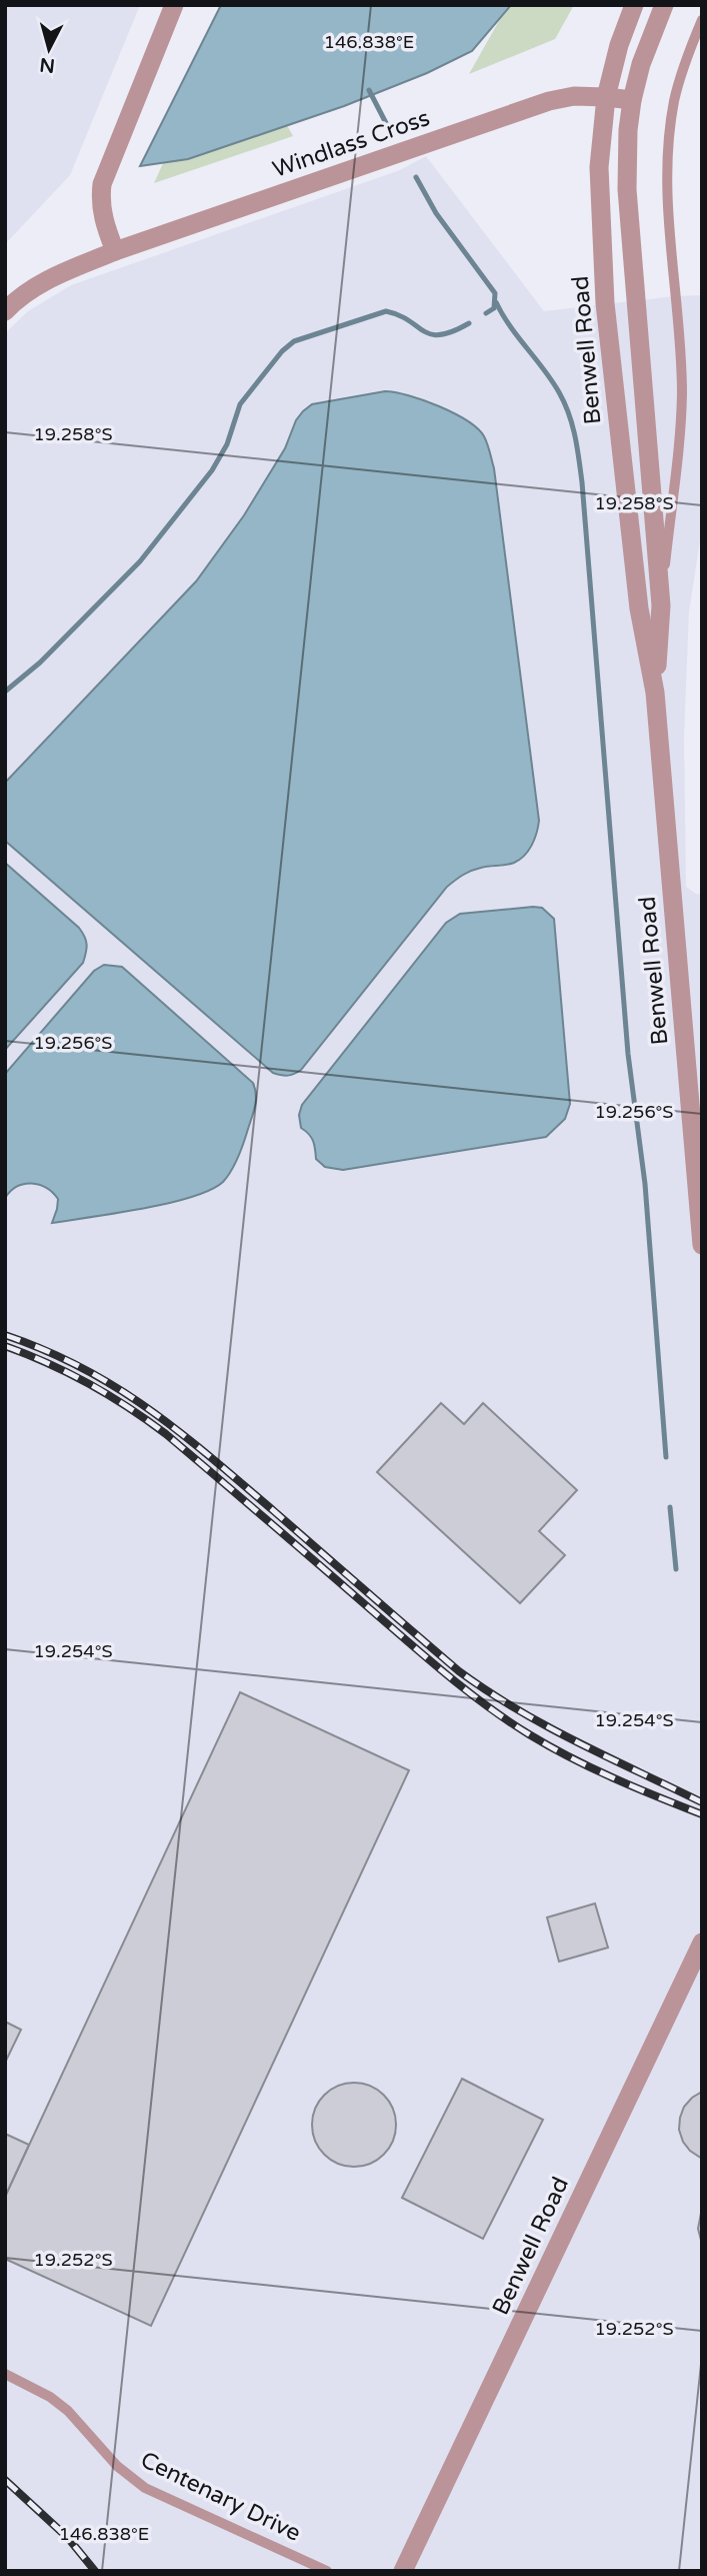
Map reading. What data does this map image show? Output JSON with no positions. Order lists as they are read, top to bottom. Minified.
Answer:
{"streets":{"street":["Windlass Cross","Benwell Road"],"lane":["Centenary Drive"]},"crossings":[["Windlass Cross","Benwell Road"]],"north":"bottom","coordinates":["146.838°E","19.258°S","19.256°S","19.254°S","19.252°S"]}
